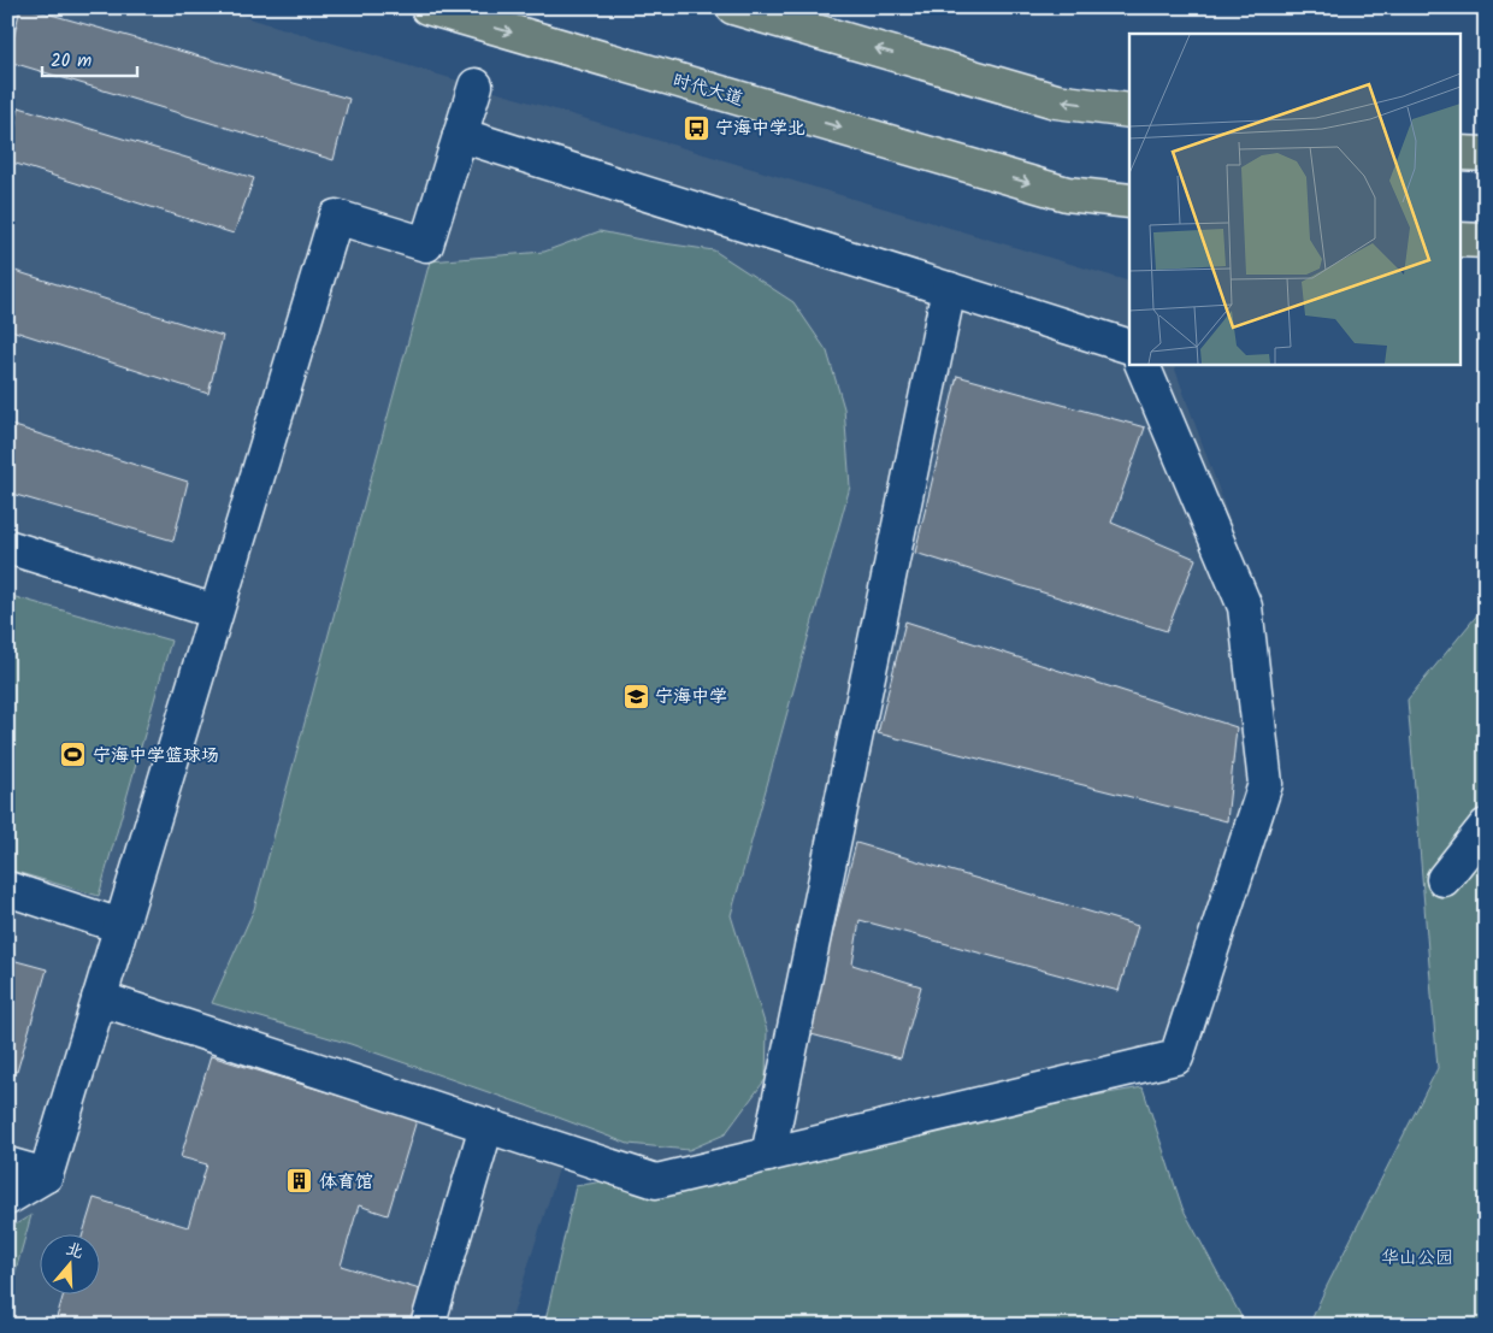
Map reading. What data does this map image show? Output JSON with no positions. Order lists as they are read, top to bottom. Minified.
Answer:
{"streets":{"main road":["时代大道"]},"parks":["华山公园"],"places":{"bus stop":["宁海中学北"],"school or university":["宁海中学"],"sports":["宁海中学篮球场"],"building":["体育馆"]},"scale_bar":"20 m","north":"top"}
